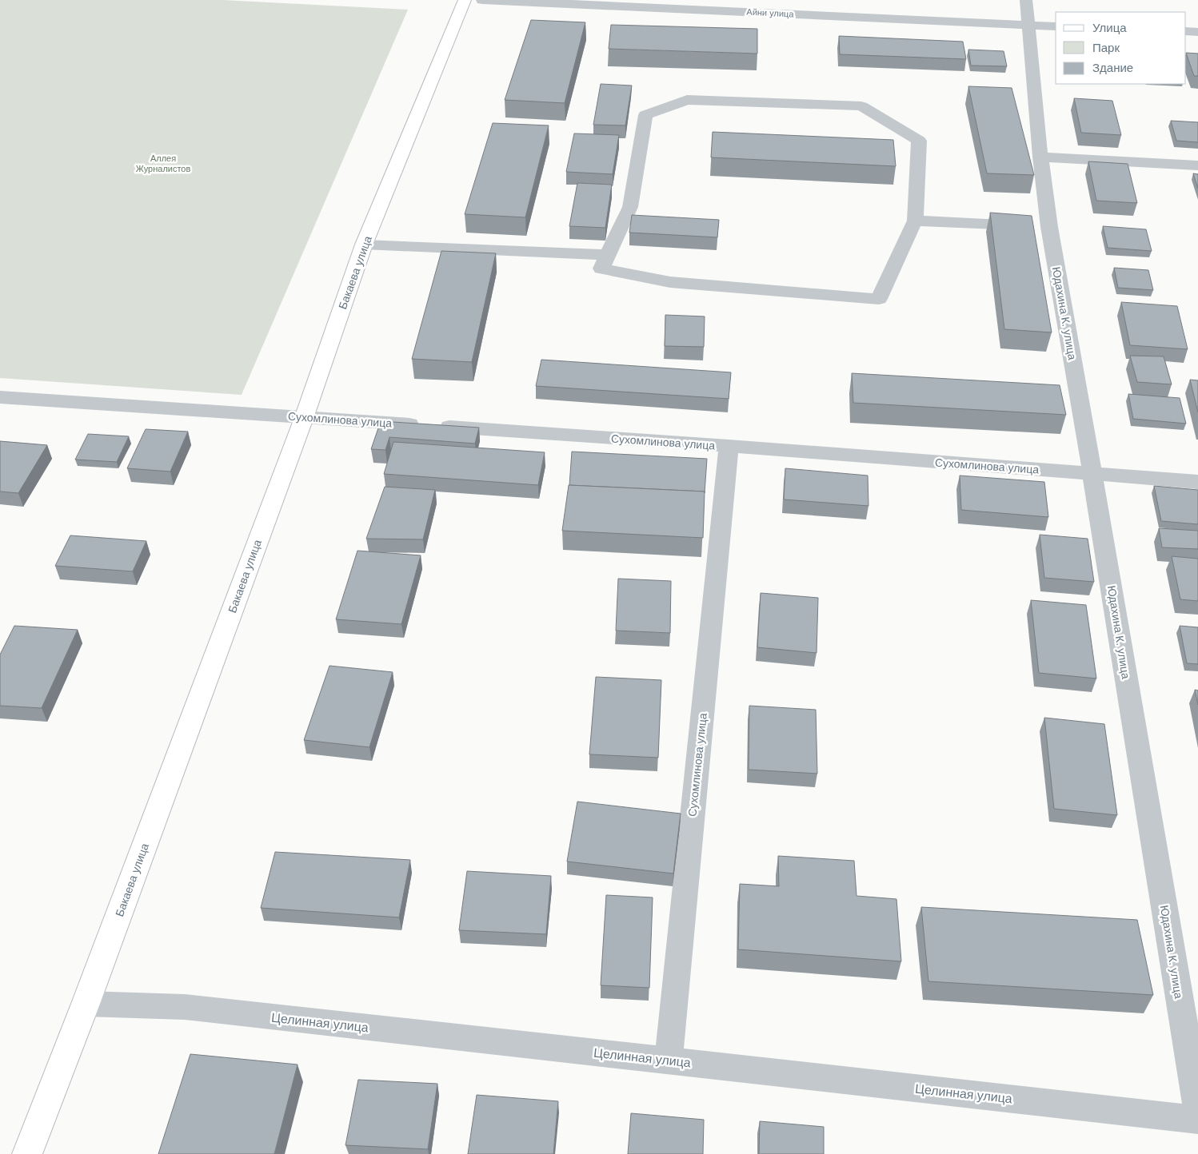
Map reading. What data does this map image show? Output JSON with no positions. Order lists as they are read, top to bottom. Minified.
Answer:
{"streets":{"main road":["Бакаева улица"],"street":["Айни улица","Юдахина К. улица","Сухомлинова улица","Целинная улица"]},"crossings":[["Айни улица","Юдахина К. улица"],["Бакаева улица","Сухомлинова улица"],["Бакаева улица","Целинная улица"],["Юдахина К. улица","Сухомлинова улица"],["Сухомлинова улица","Целинная улица"]],"parks":["Аллея Журналистов"],"legend":["Улица","Парк","Здание"]}
